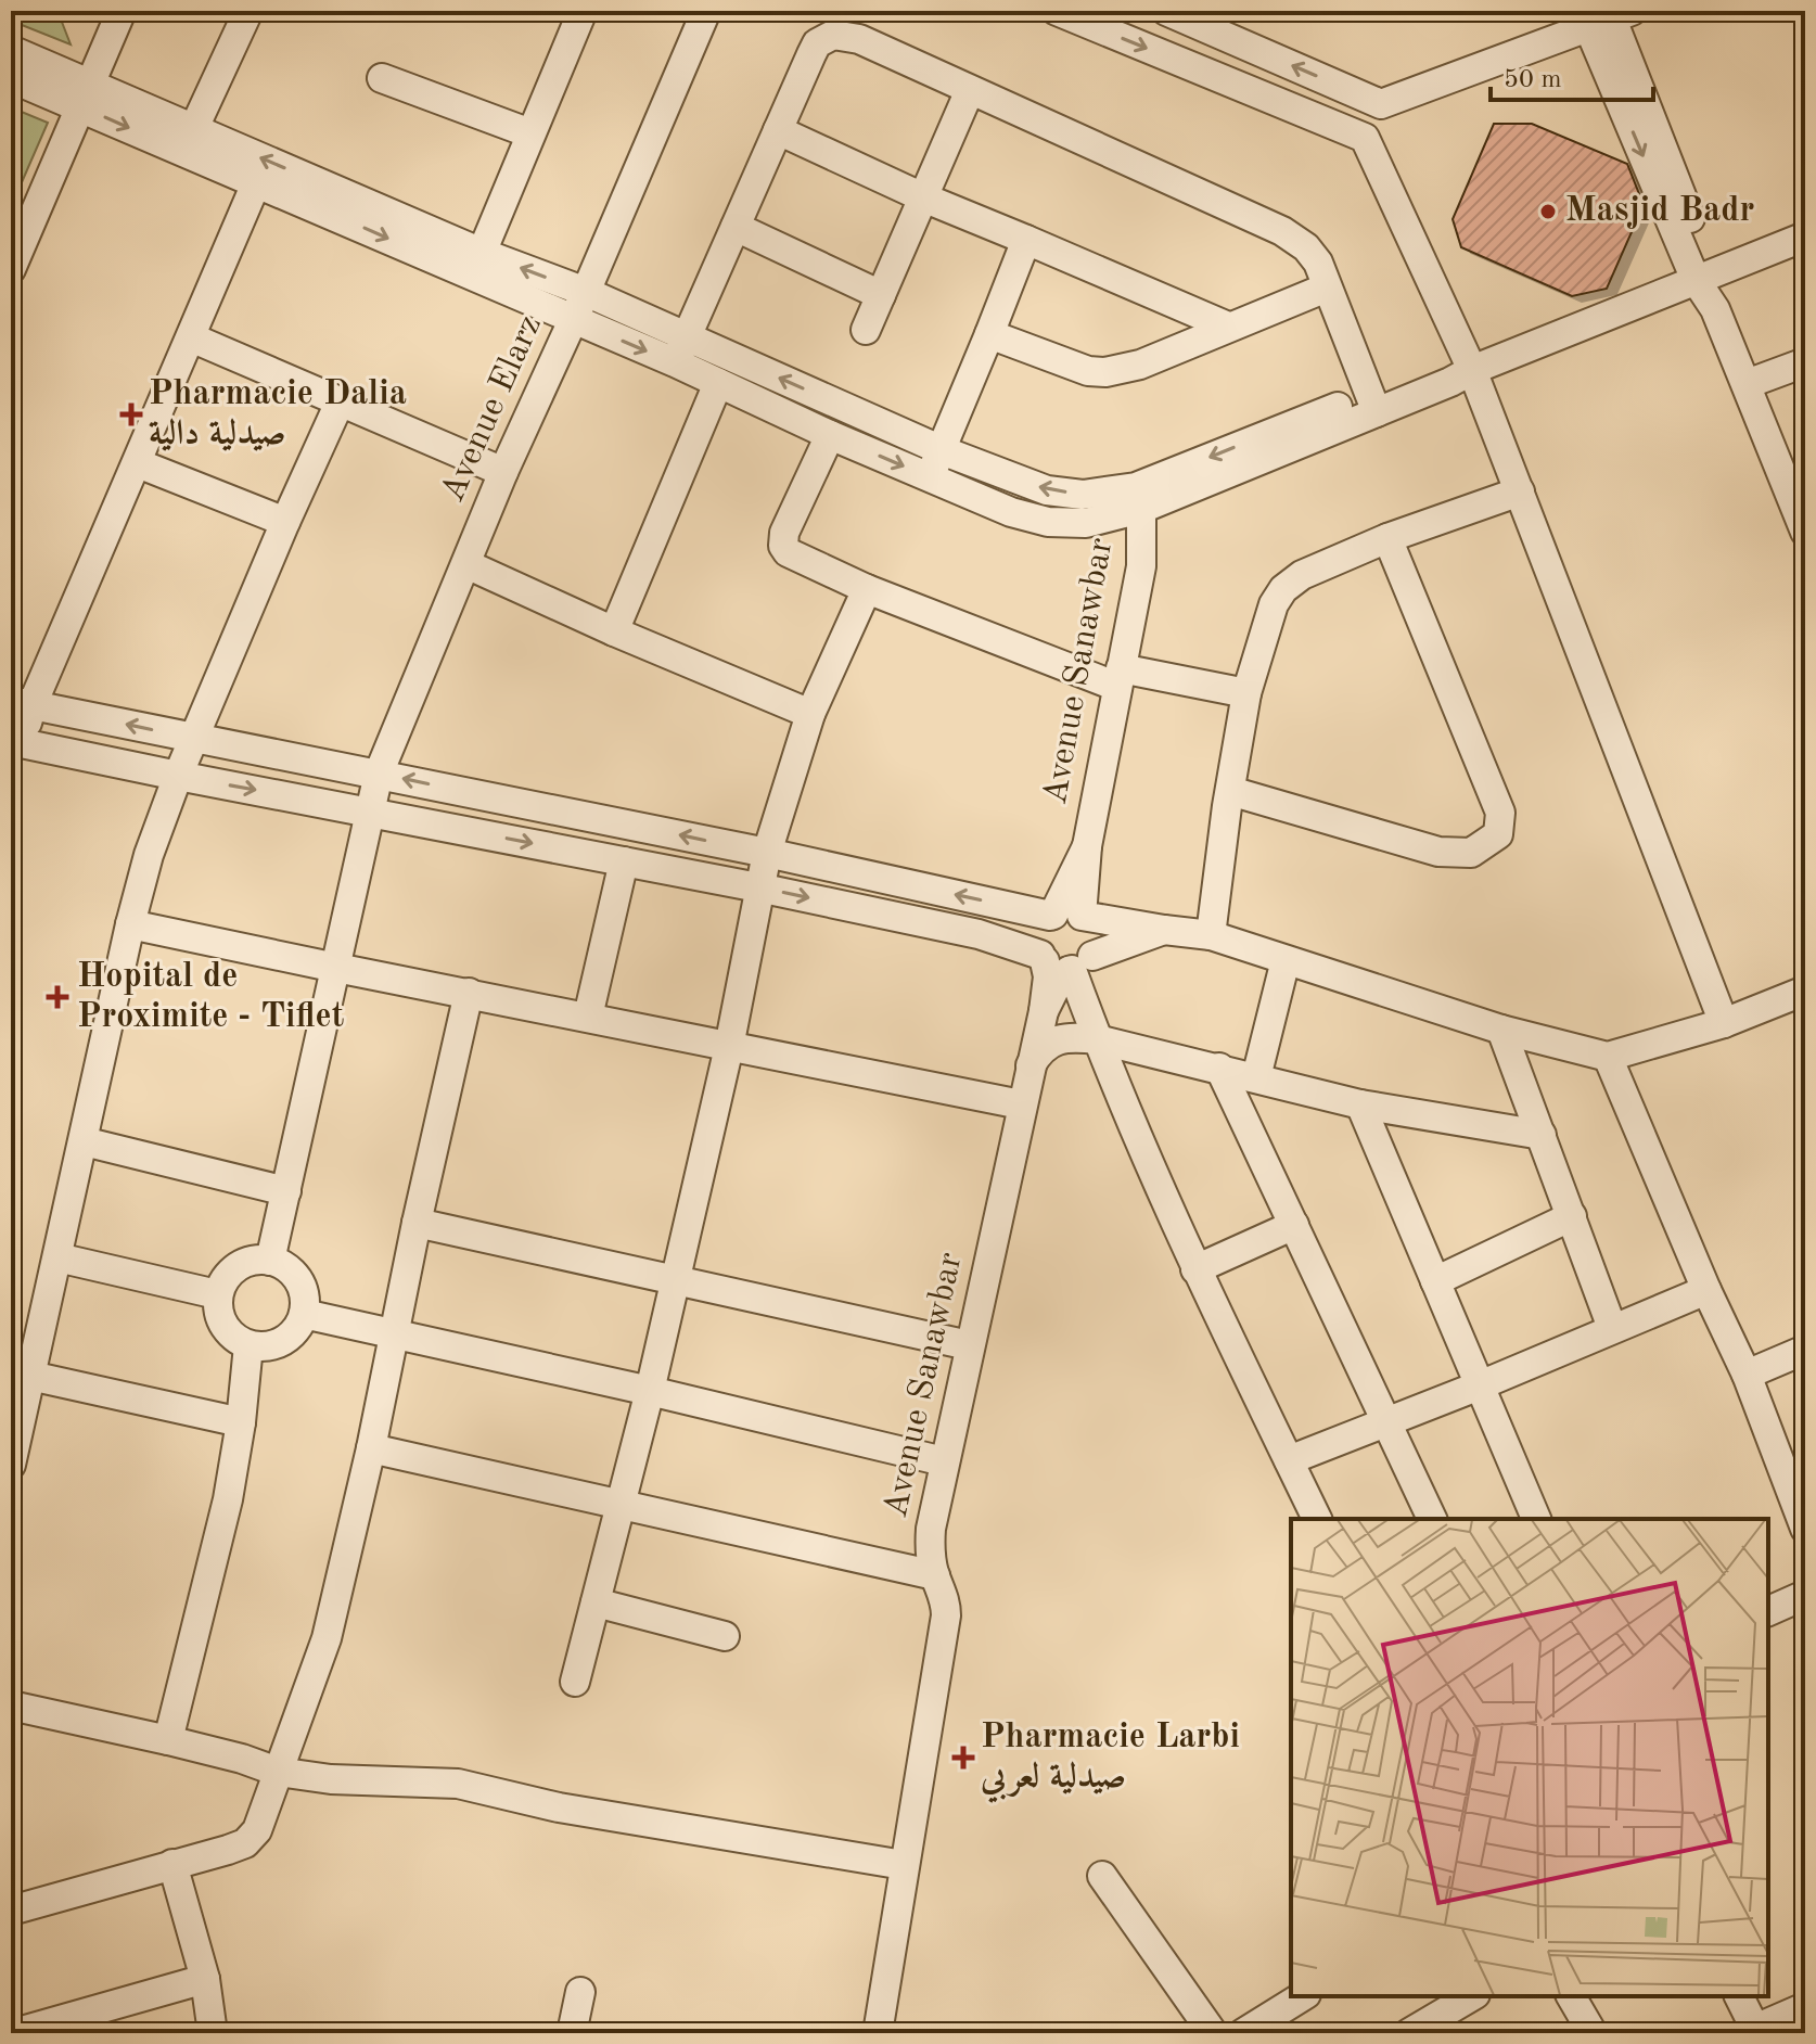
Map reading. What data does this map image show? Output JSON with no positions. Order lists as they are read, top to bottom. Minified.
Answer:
{"streets":{"street":["Avenue Elarz","Avenue Sanawbar"]},"places":{"other":["Masjid Badr"],"health":["Pharmacie Dalia صيدلية دالية","Hopital de Proximite - Tiflet","Pharmacie Larbi صيدلية لعربي"]},"scale_bar":"50 m"}
